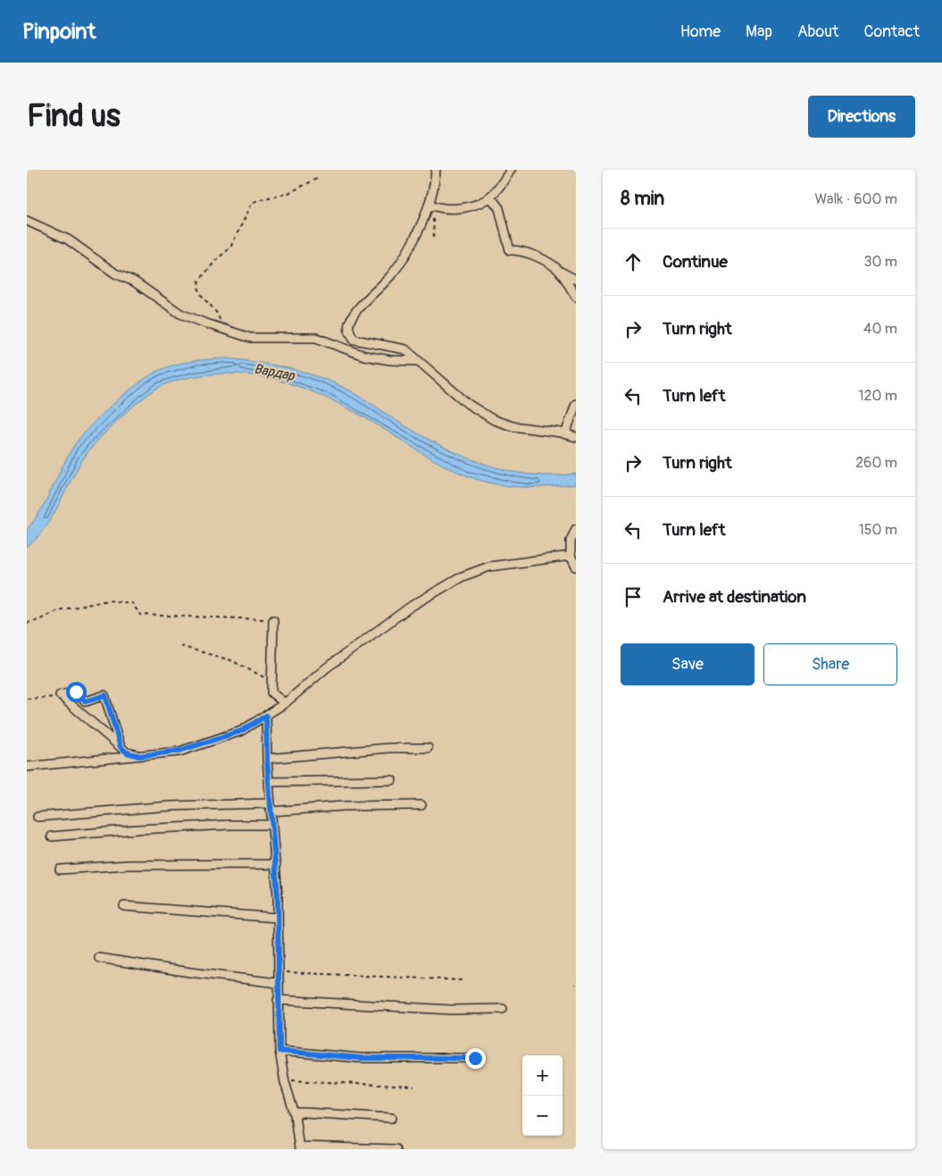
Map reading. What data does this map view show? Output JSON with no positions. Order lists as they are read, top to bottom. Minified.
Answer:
{"water":["Вардар"],"page":{"header":"Pinpoint","nav":["Home","Map","About","Contact"],"buttons":["Directions",["Save","Share"]],"title":"Find us","heading":["8 min","Walk · 600 m"],"list":[["Continue","30 m"],["Turn right","40 m"],["Turn left","120 m"],["Turn right","260 m"],["Turn left","150 m"],"Arrive at destination"],"map_buttons":["+","−"]}}
